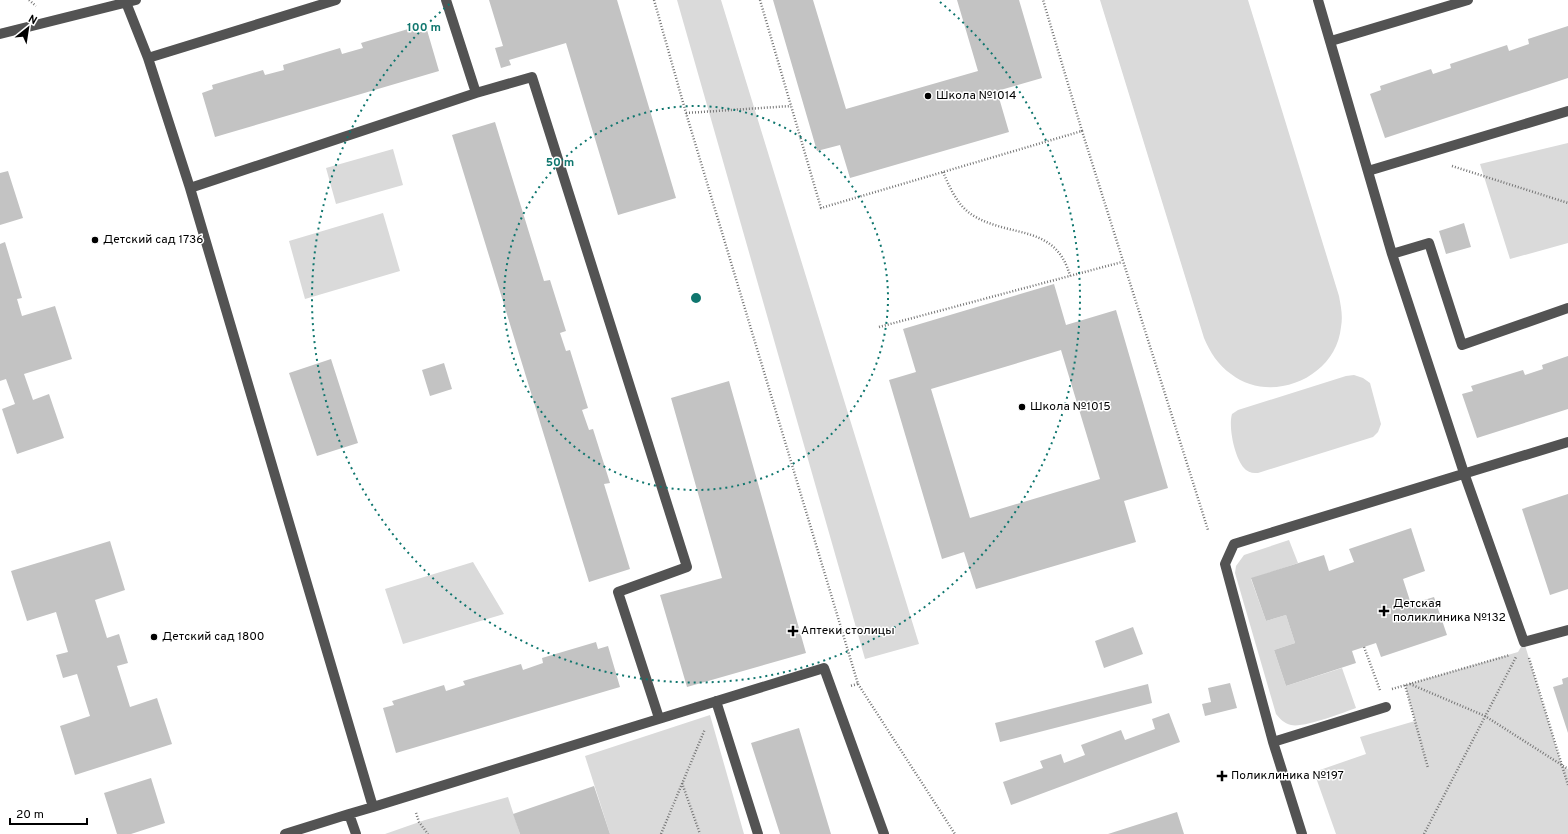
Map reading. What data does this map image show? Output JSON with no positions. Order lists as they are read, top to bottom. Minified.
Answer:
{"places":{"other":["Школа №1014","Детский сад 1736","Школа №1015","Детский сад 1800"],"health":["Детская поликлиника №132","Аптеки столицы","Поликлиника №197"]},"scale_bar":"20 m","north":"top right","rings":["100 m","50 m"]}
